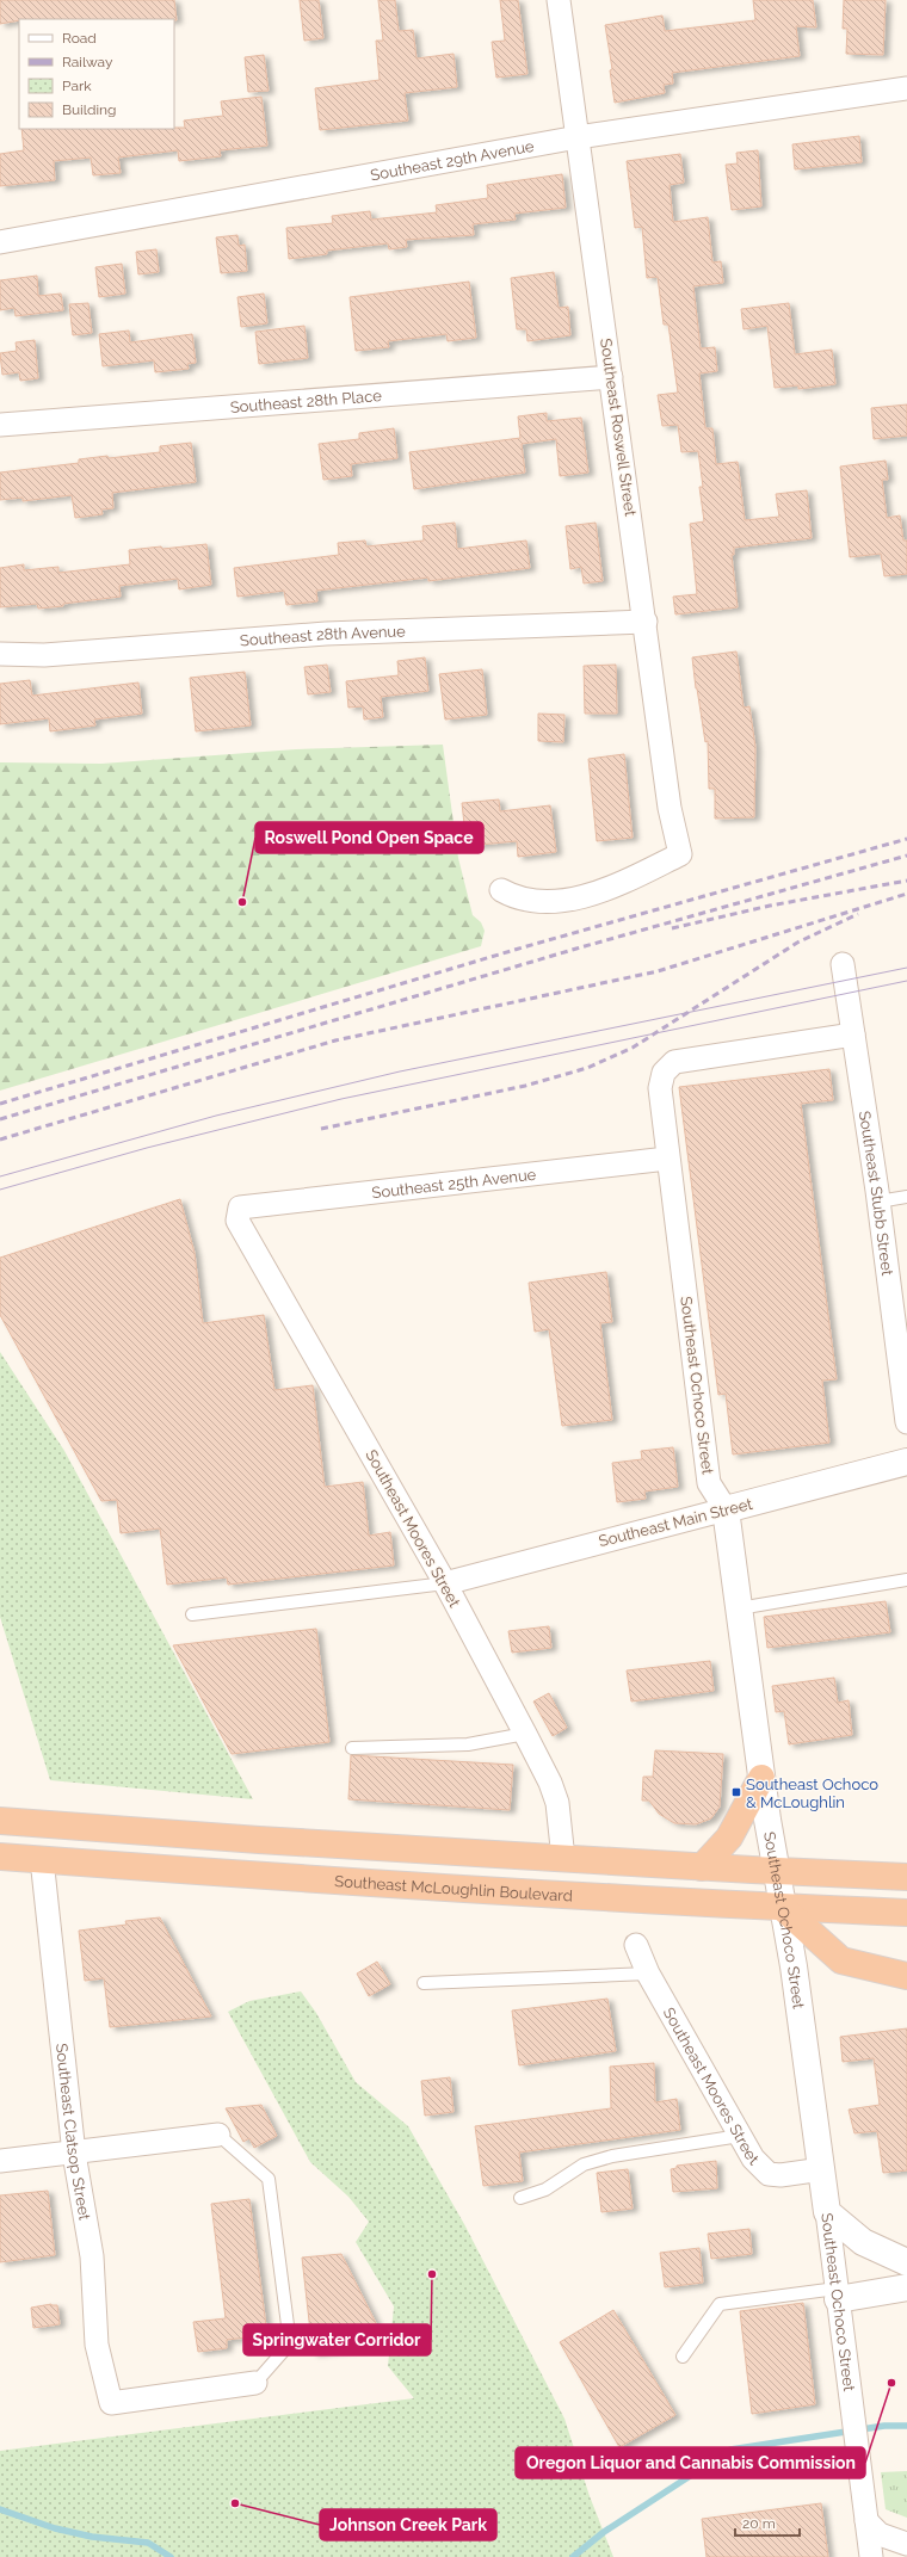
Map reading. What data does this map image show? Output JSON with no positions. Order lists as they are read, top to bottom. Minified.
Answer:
{"streets":{"highway":["Southeast McLoughlin Boulevard"],"street":["Southeast 29th Avenue","Southeast 28th Place","Southeast Roswell Street","Southeast 28th Avenue","Southeast 25th Avenue","Southeast Stubb Street","Southeast Ochoco Street","Southeast Main Street","Southeast Moores Street","Southeast Clatsop Street"]},"crossings":[["Southeast 29th Avenue","Southeast Roswell Street"],["Southeast 28th Place","Southeast Roswell Street"],["Southeast Roswell Street","Southeast 28th Avenue"],["Southeast 25th Avenue","Southeast Ochoco Street"],["Southeast 25th Avenue","Southeast Moores Street"],["Southeast Stubb Street","Southeast Ochoco Street"],["Southeast Ochoco Street","Southeast Main Street"],["Southeast Ochoco Street","Southeast Moores Street"],["Southeast Ochoco Street","Southeast McLoughlin Boulevard"],["Southeast Main Street","Southeast Moores Street"],["Southeast McLoughlin Boulevard","Southeast Clatsop Street"]],"places":{"other":["Roswell Pond Open Space","Springwater Corridor","Oregon Liquor and Cannabis Commission","Johnson Creek Park"],"transit":["Southeast Ochoco & McLoughlin"]},"legend":["Road","Railway","Park","Building"],"scale_bar":"20 m"}
